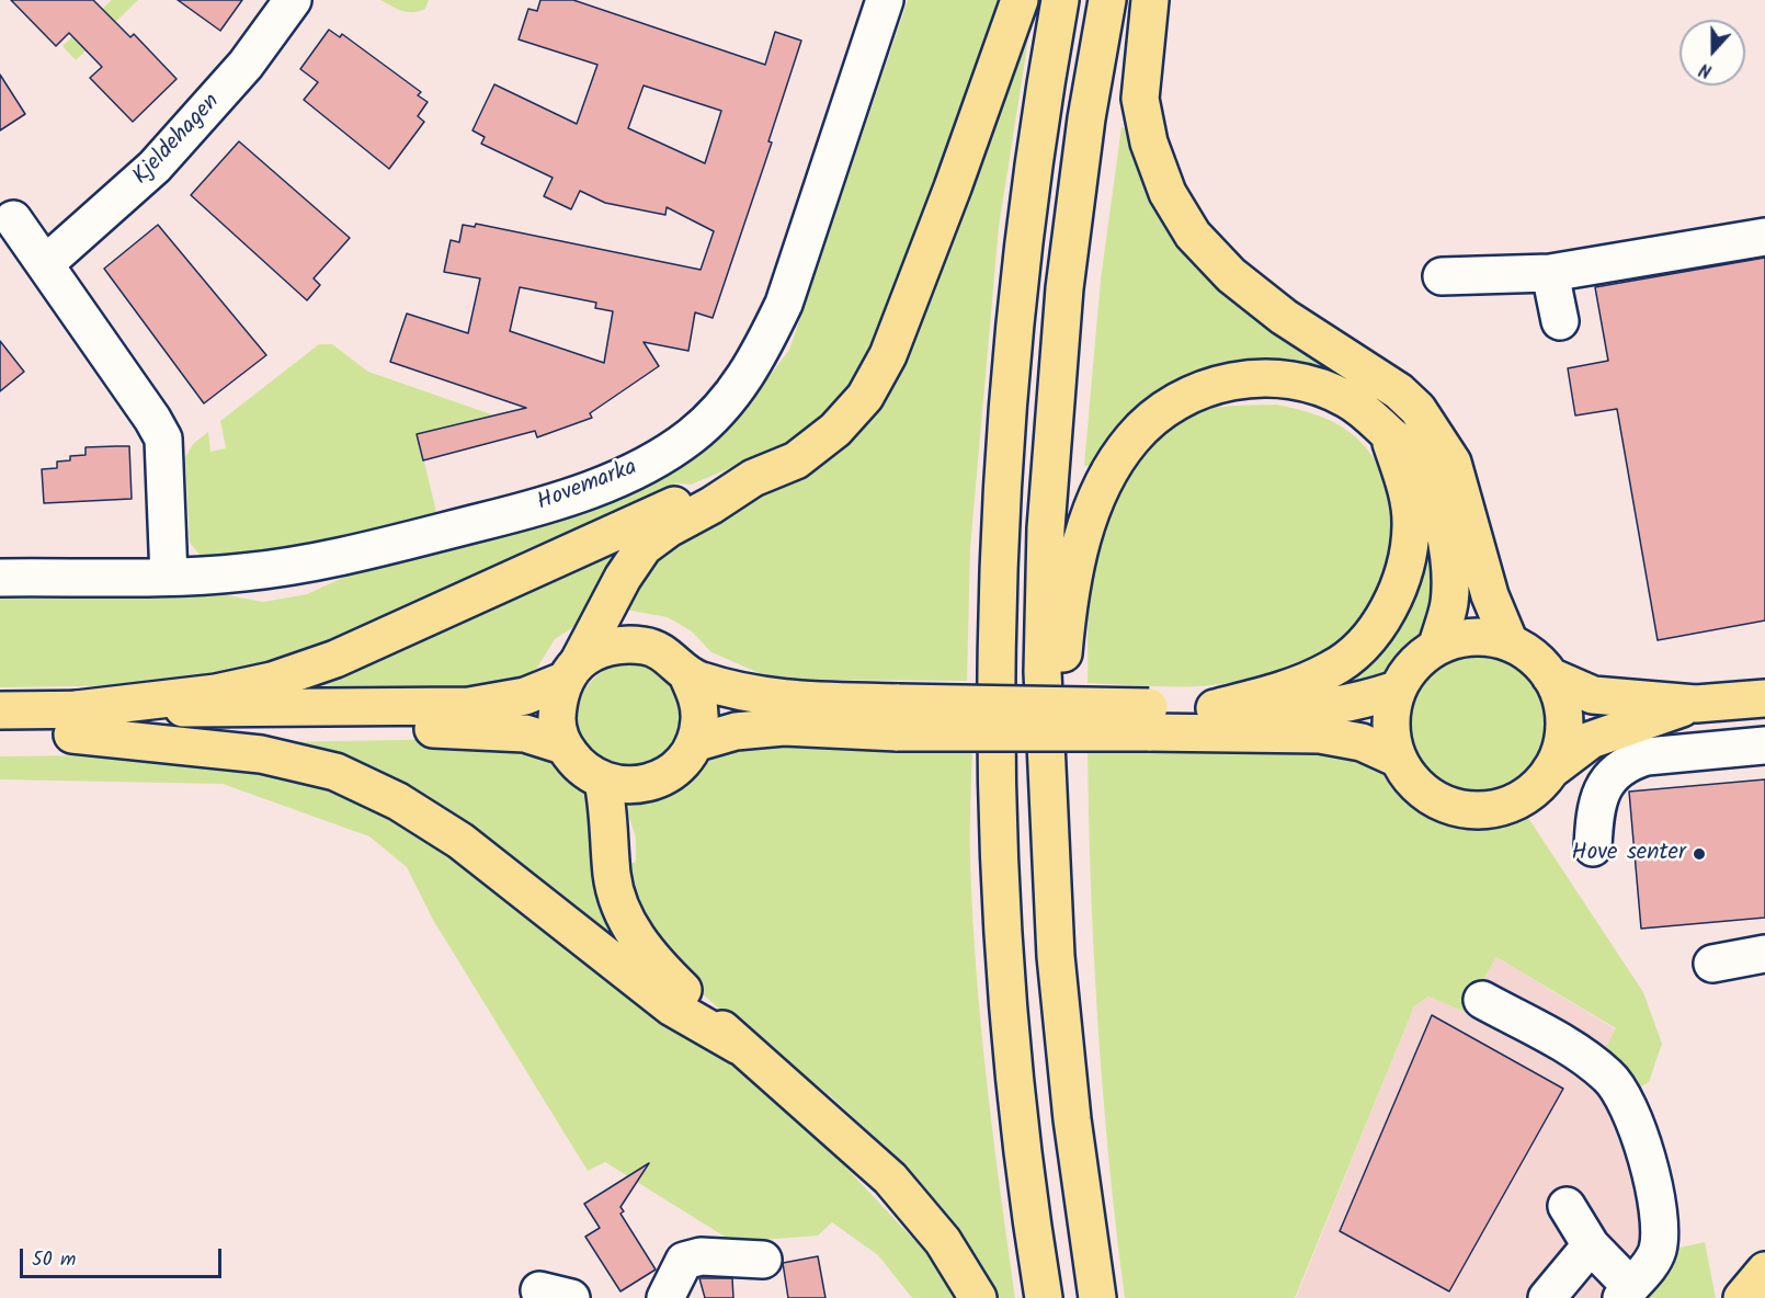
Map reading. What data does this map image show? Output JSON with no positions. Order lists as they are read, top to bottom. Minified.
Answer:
{"streets":{"street":["Kjeldehagen","Hovemarka"]},"places":["Hove senter"],"scale_bar":"50 m","north":"bottom"}
